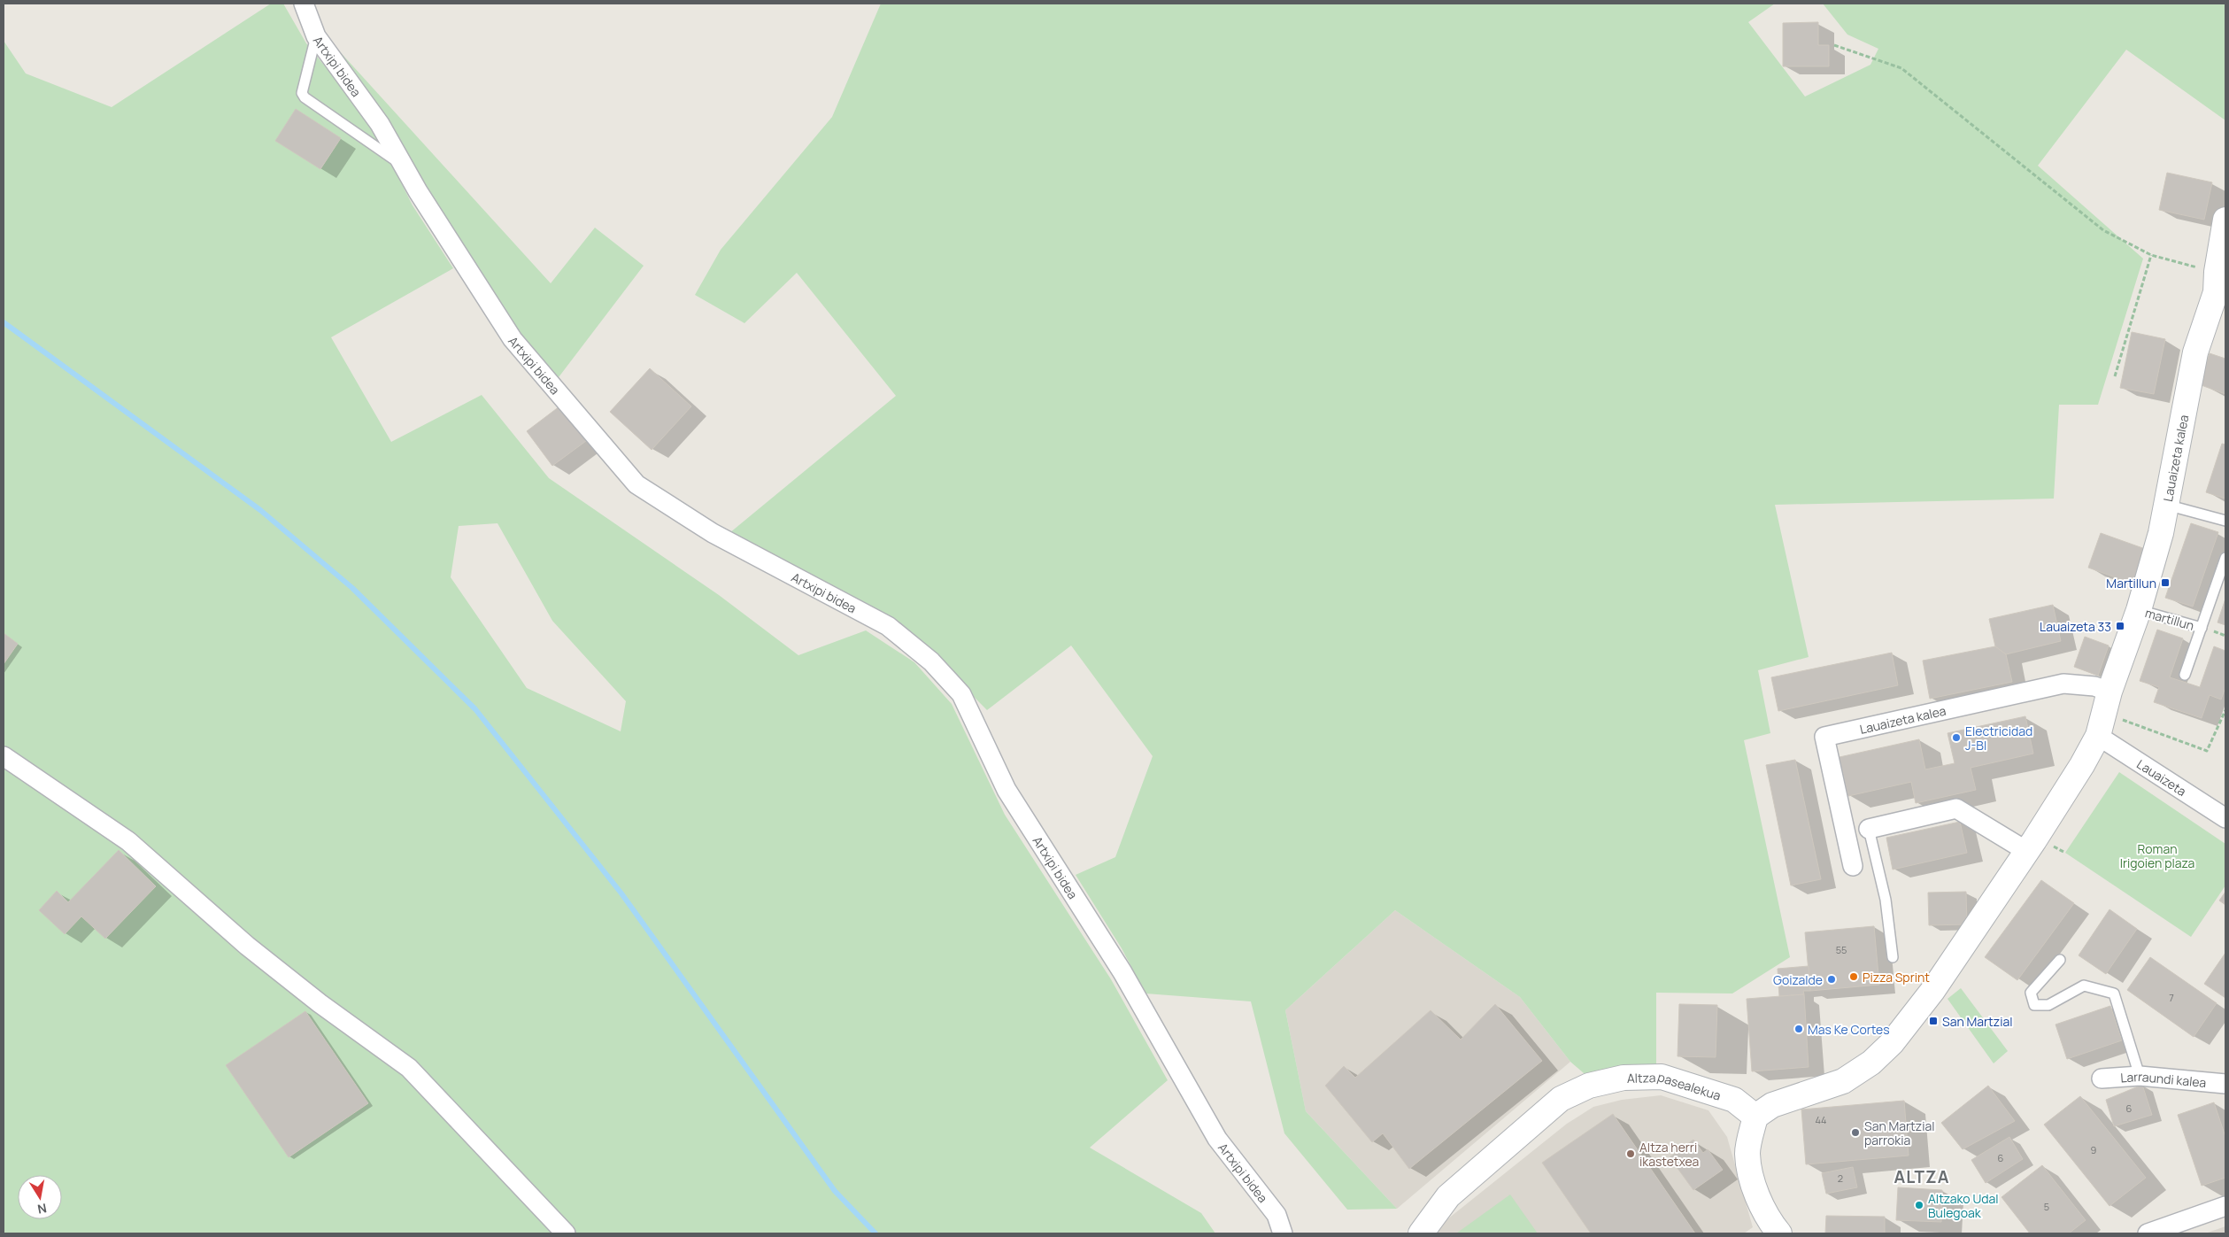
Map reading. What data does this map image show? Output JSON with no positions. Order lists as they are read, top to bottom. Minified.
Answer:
{"streets":{"street":["Artxipi bidea","Lauaizeta kalea","Lauaizeta","Larraundi kalea","Altza pasealekua"],"lane":["martillun"]},"crossings":[["Lauaizeta kalea","martillun"],["Lauaizeta kalea","Lauaizeta"],["Lauaizeta kalea","Altza pasealekua"]],"districts":["ALTZA"],"parks":["Roman Irigoien plaza"],"places":{"transit":["Martillun","Lauaizeta 33","San Martzial"],"other":["Electricidad J-BI","Pizza Sprint","Goizalde","Mas Ke Cortes","San Martzial parrokia","Altza herri ikastetxea","Altzako Udal Bulegoak"]},"house_numbers":["55","7","6","44","9","6","2","5"],"north":"bottom"}
